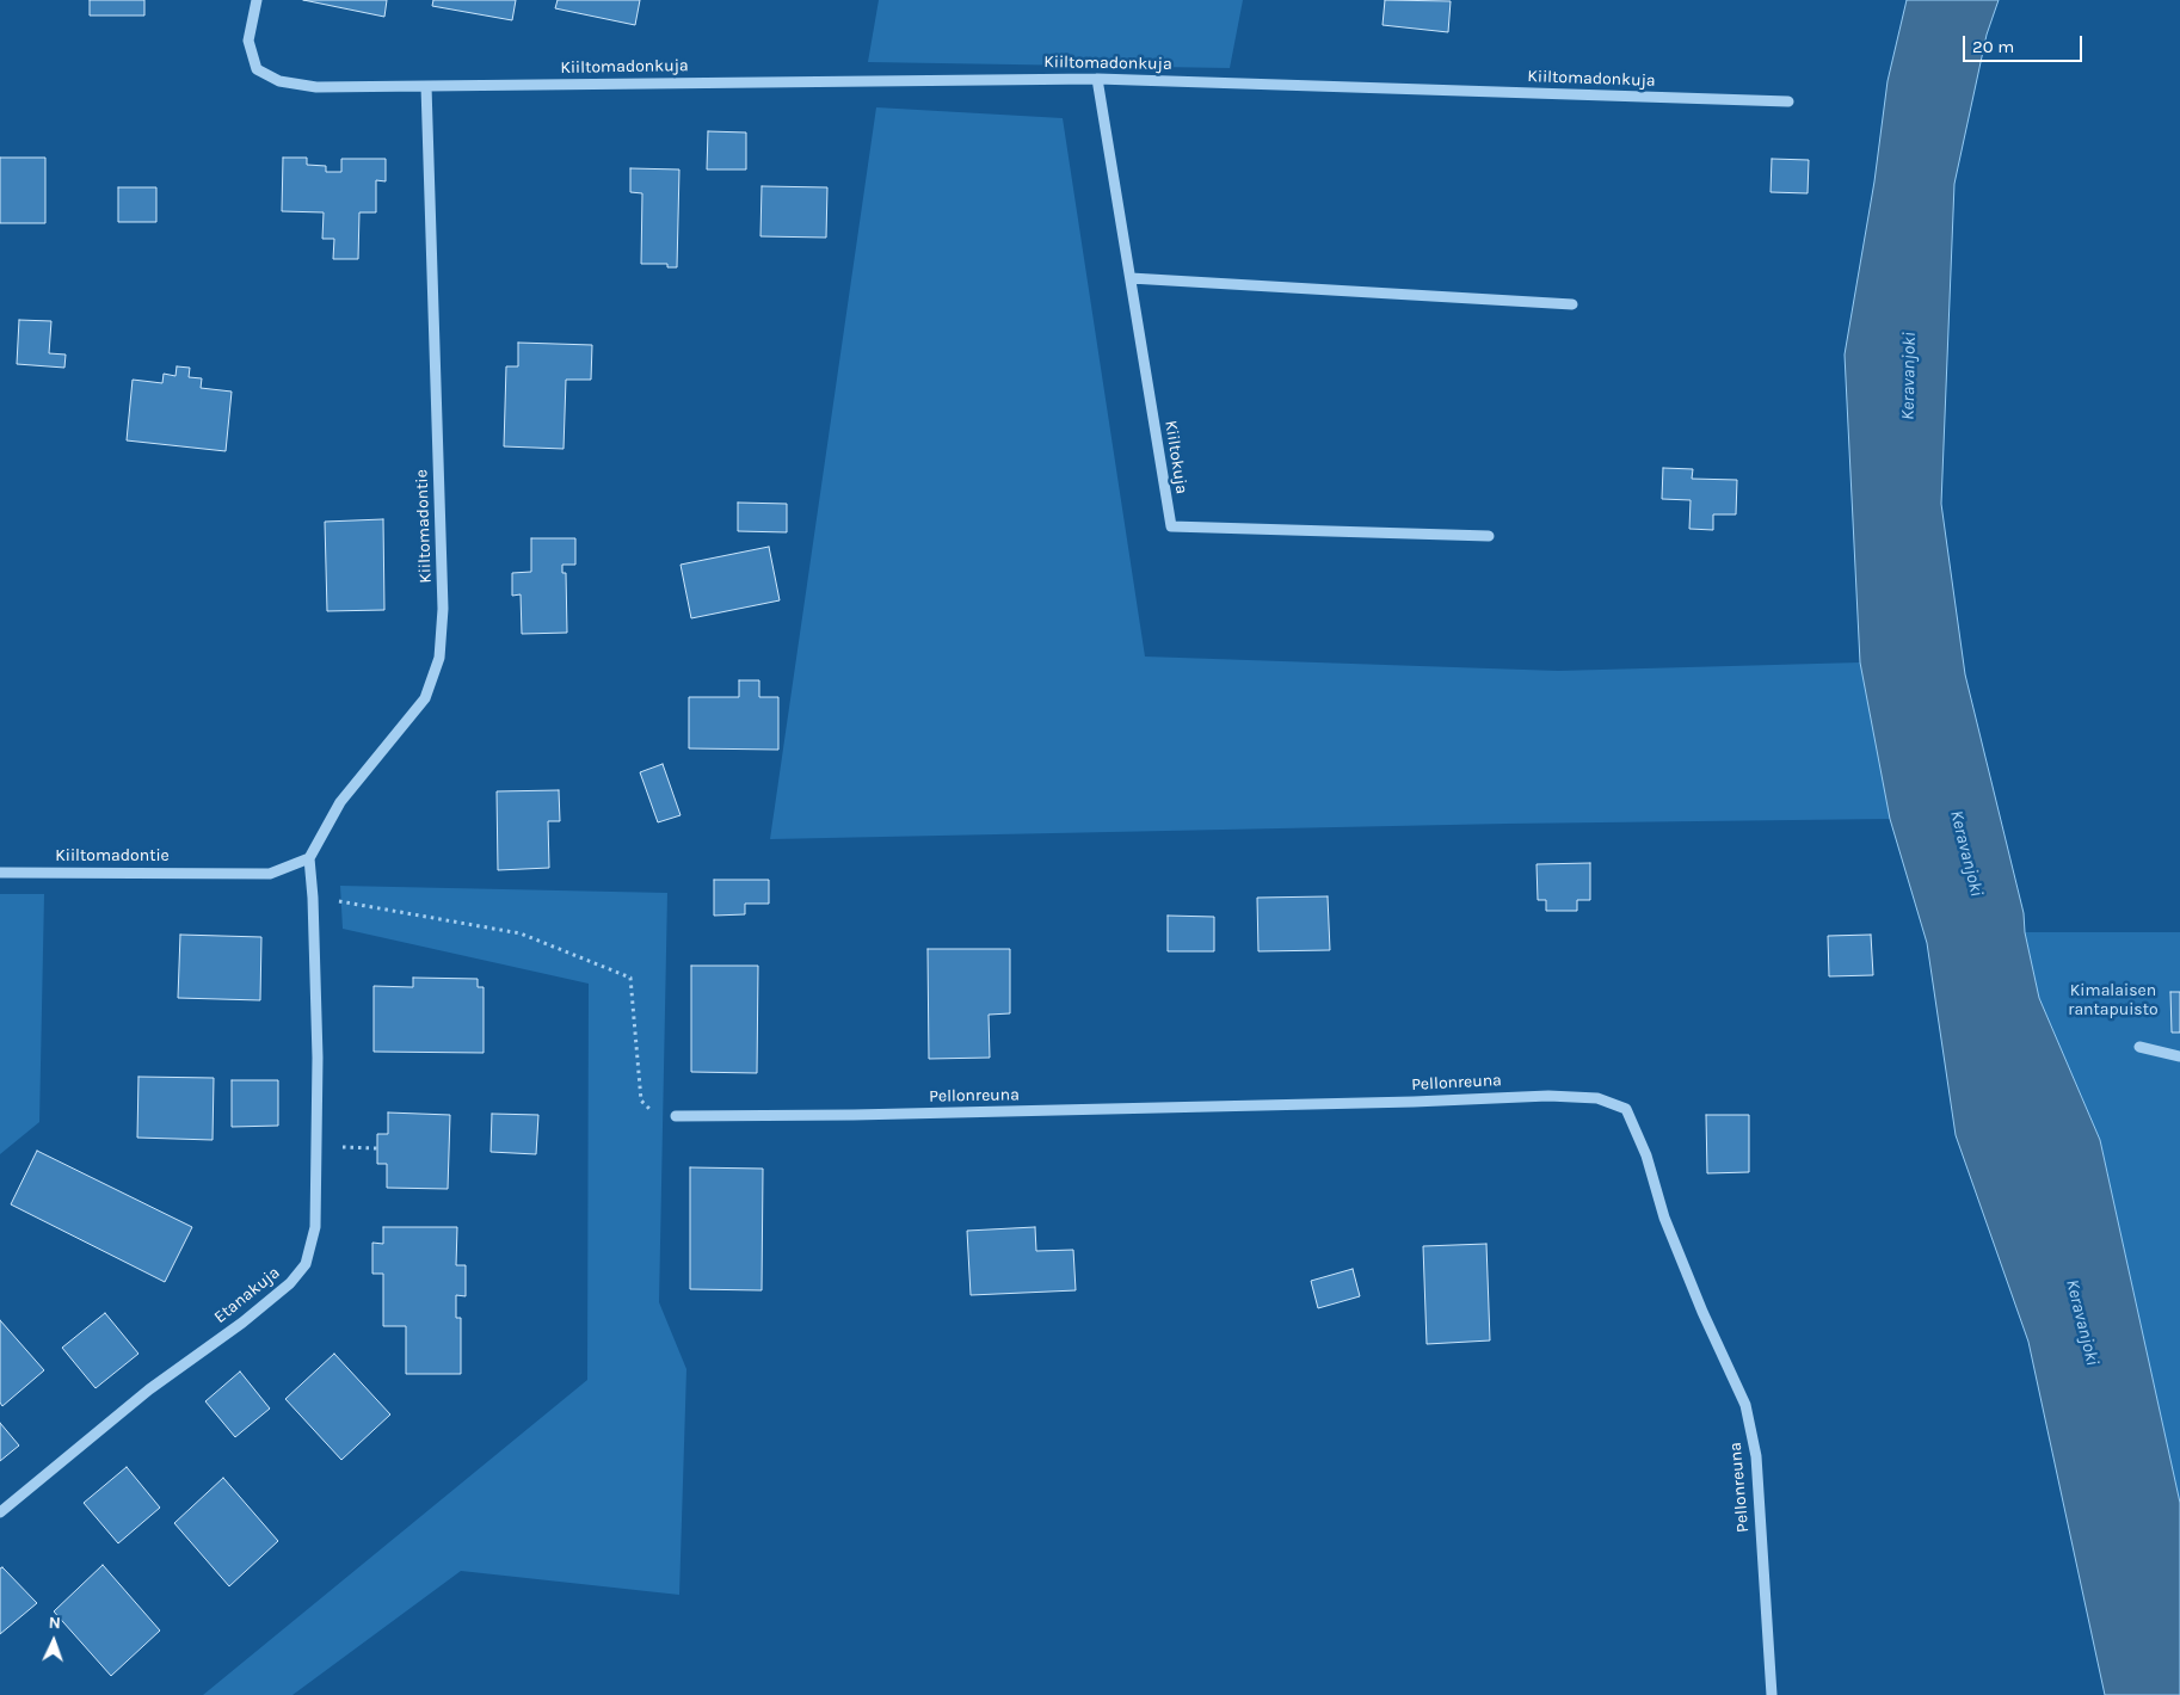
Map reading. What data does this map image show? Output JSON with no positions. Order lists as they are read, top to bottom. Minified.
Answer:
{"streets":{"street":["Kiiltomadonkuja","Kiiltokuja","Kiiltomadontie","Pellonreuna","Etanakuja"]},"crossings":[["Kiiltomadonkuja","Kiiltokuja"],["Kiiltomadonkuja","Kiiltomadontie"],["Kiiltomadontie","Etanakuja"]],"water":["Keravanjoki"],"parks":["Kimalaisen rantapuisto"],"scale_bar":"20 m","north":"top"}
